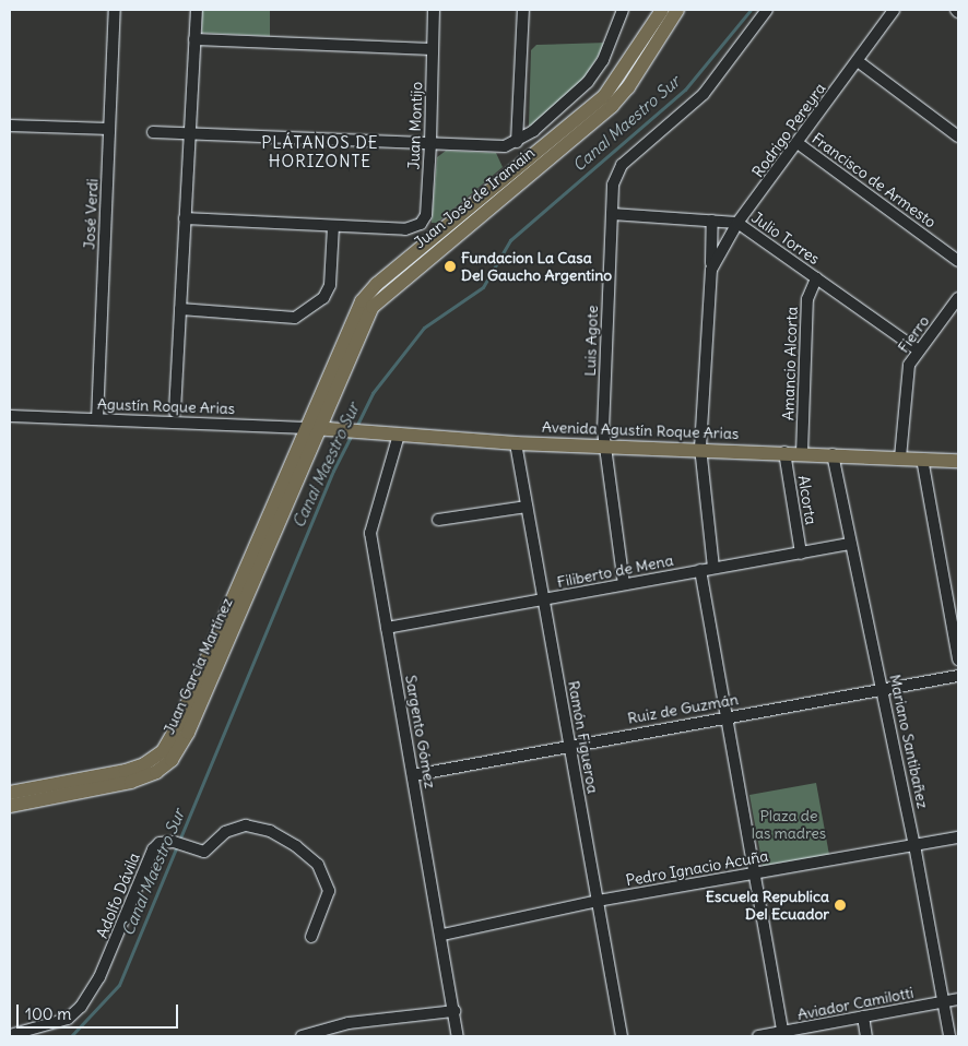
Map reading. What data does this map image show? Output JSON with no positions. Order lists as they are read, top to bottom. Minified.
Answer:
{"streets":{"main road":["Juan José de Iramain","Avenida Agustín Roque Arias","Juan García Martínez"],"street":["Juan Montijo","Rodrigo Pereyra","Francisco de Armesto","José Verdi","Julio Torres","Fierro","Luis Agote","Amancio Alcorta","Agustín Roque Arias","Alcorta","Filiberto de Mena","Ruiz de Guzmán","Sargento Gómez","Ramón Figueroa","Mariano Santibañez","Pedro Ignacio Acuña","Adolfo Dávila","Aviador Camilotti"]},"crossings":[["Rodrigo Pereyra","Francisco de Armesto"],["Rodrigo Pereyra","Julio Torres"],["Rodrigo Pereyra","Avenida Agustín Roque Arias"],["Rodrigo Pereyra","Filiberto de Mena"],["Juan José de Iramain","Agustín Roque Arias"],["Juan José de Iramain","Avenida Agustín Roque Arias"],["Juan José de Iramain","Juan García Martínez"],["José Verdi","Agustín Roque Arias"],["Julio Torres","Fierro"],["Julio Torres","Luis Agote"],["Julio Torres","Amancio Alcorta"],["Fierro","Avenida Agustín Roque Arias"],["Luis Agote","Avenida Agustín Roque Arias"],["Luis Agote","Filiberto de Mena"],["Amancio Alcorta","Avenida Agustín Roque Arias"],["Agustín Roque Arias","Avenida Agustín Roque Arias"],["Agustín Roque Arias","Juan García Martínez"],["Avenida Agustín Roque Arias","Alcorta"],["Avenida Agustín Roque Arias","Juan García Martínez"],["Avenida Agustín Roque Arias","Sargento Gómez"],["Avenida Agustín Roque Arias","Ramón Figueroa"],["Avenida Agustín Roque Arias","Mariano Santibañez"],["Alcorta","Filiberto de Mena"],["Filiberto de Mena","Sargento Gómez"],["Filiberto de Mena","Ramón Figueroa"],["Filiberto de Mena","Mariano Santibañez"],["Ruiz de Guzmán","Sargento Gómez"],["Ruiz de Guzmán","Ramón Figueroa"],["Ruiz de Guzmán","Mariano Santibañez"],["Sargento Gómez","Pedro Ignacio Acuña"],["Ramón Figueroa","Pedro Ignacio Acuña"],["Mariano Santibañez","Pedro Ignacio Acuña"],["Mariano Santibañez","Aviador Camilotti"]],"districts":["PLÁTANOS DE HORIZONTE"],"water":["Canal Maestro Sur"],"parks":["Plaza de las madres"],"places":["Fundacion La Casa Del Gaucho Argentino","Escuela Republica Del Ecuador"],"scale_bar":"100 m"}
